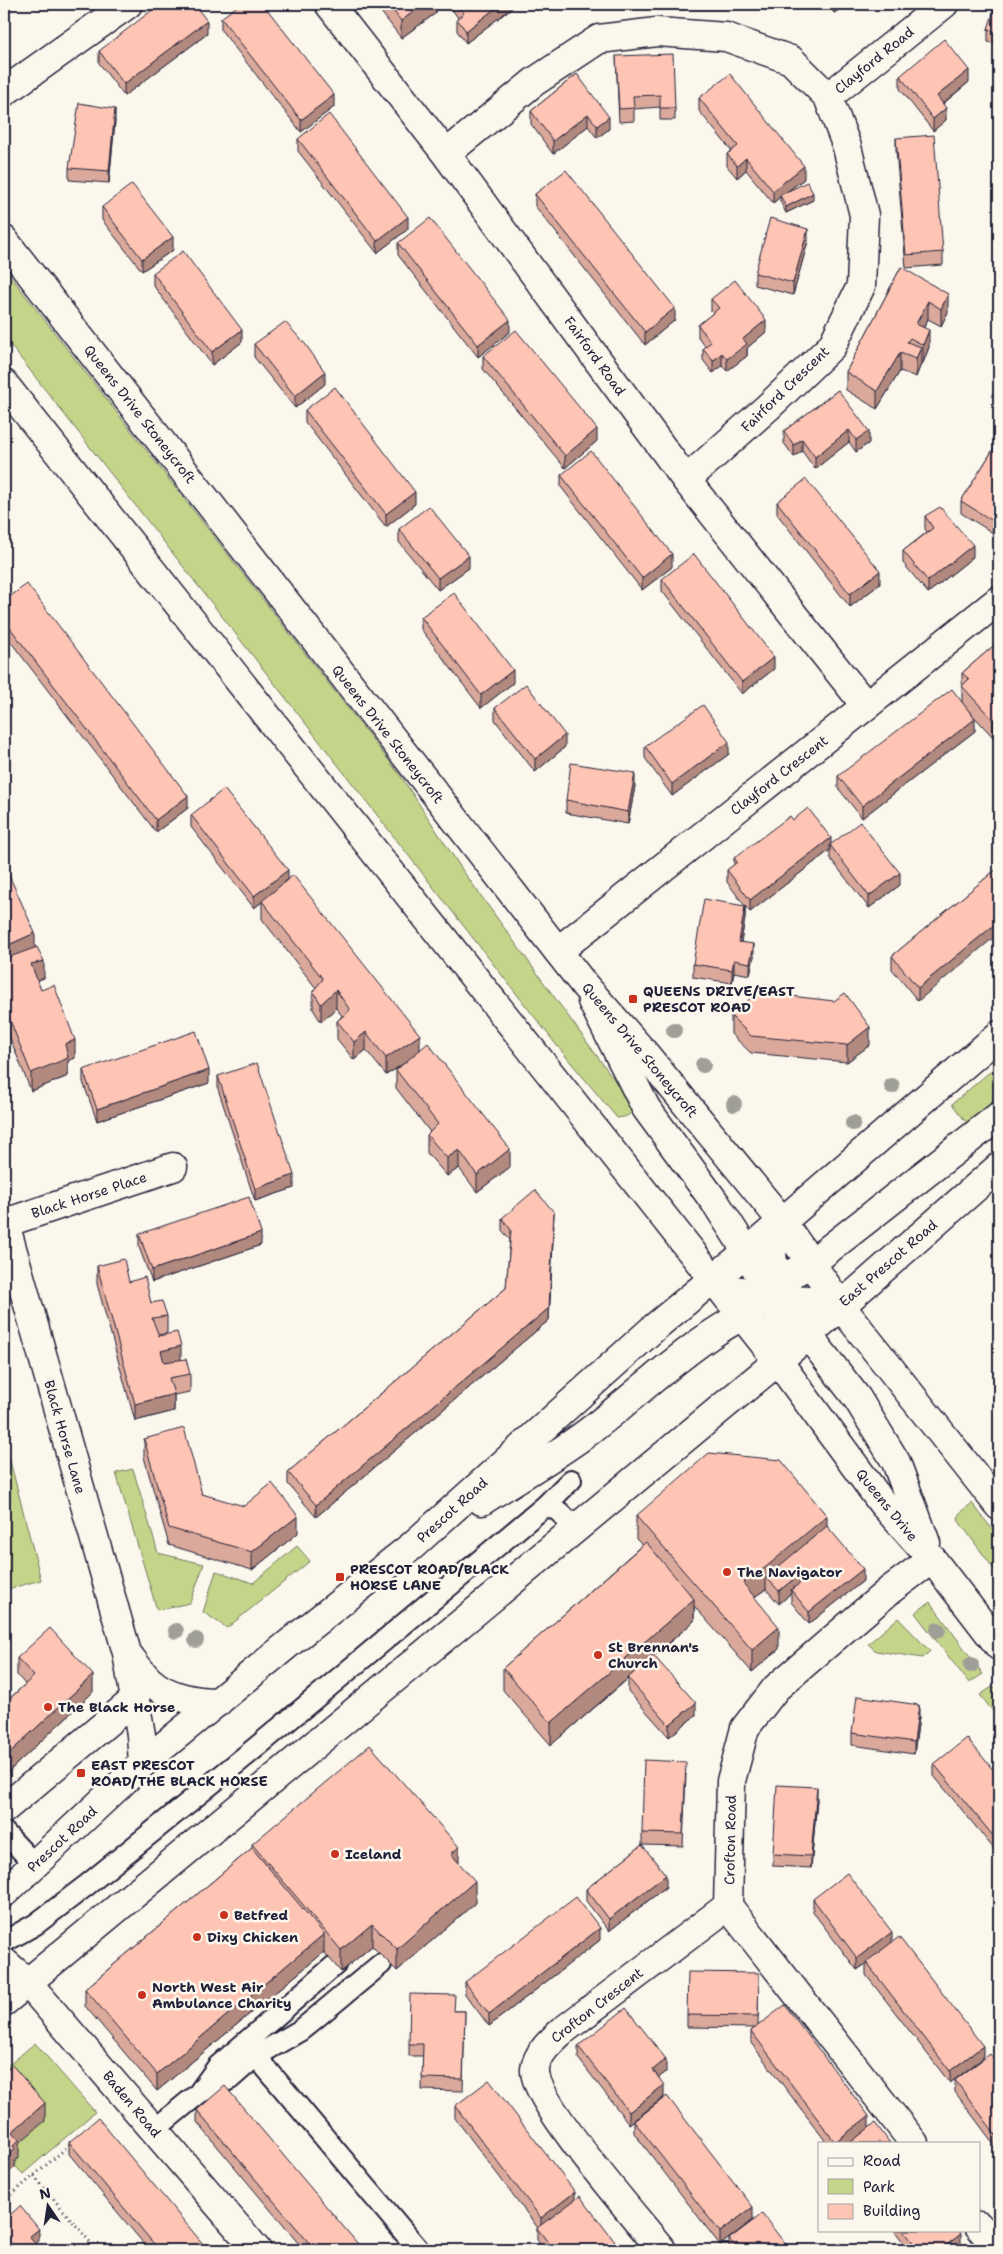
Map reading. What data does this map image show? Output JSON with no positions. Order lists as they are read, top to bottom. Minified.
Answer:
{"streets":{"main road":["Clayford Road","Fairford Road","Fairford Crescent","Queens Drive Stoneycroft","Clayford Crescent","Black Horse Place","East Prescot Road","Black Horse Lane","Queens Drive","Prescot Road","Crofton Road","Crofton Crescent","Baden Road"]},"crossings":[["Clayford Road","Fairford Crescent"],["Fairford Road","Fairford Crescent"],["Fairford Road","Clayford Crescent"],["Queens Drive Stoneycroft","Clayford Crescent"],["Queens Drive Stoneycroft","Prescot Road"],["Black Horse Place","Black Horse Lane"],["East Prescot Road","Queens Drive"],["Black Horse Lane","Prescot Road"],["Queens Drive","Crofton Road"],["Crofton Road","Crofton Crescent"]],"places":{"transit":["QUEENS DRIVE/EAST PRESCOT ROAD","PRESCOT ROAD/BLACK HORSE LANE","EAST PRESCOT ROAD/THE BLACK HORSE"],"other":["The Navigator","St Brennan's Church","The Black Horse","Iceland","Betfred","Dixy Chicken","North West Air Ambulance Charity"]},"legend":["Road","Park","Building"],"north":"top"}
